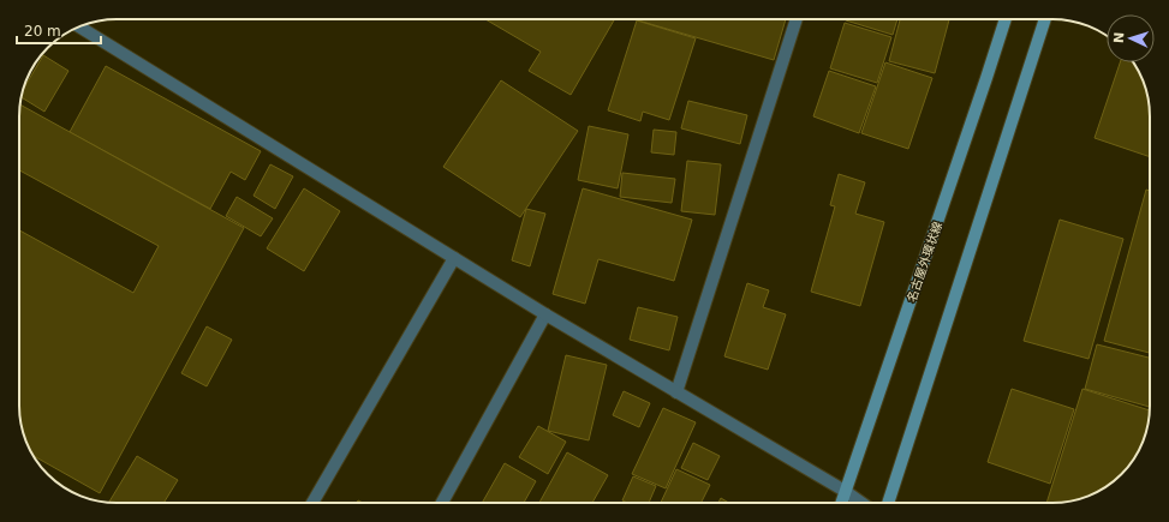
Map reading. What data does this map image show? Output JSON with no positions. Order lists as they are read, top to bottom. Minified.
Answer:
{"streets":{"main road":["名古屋外環状線"]},"scale_bar":"20 m","north":"left"}
